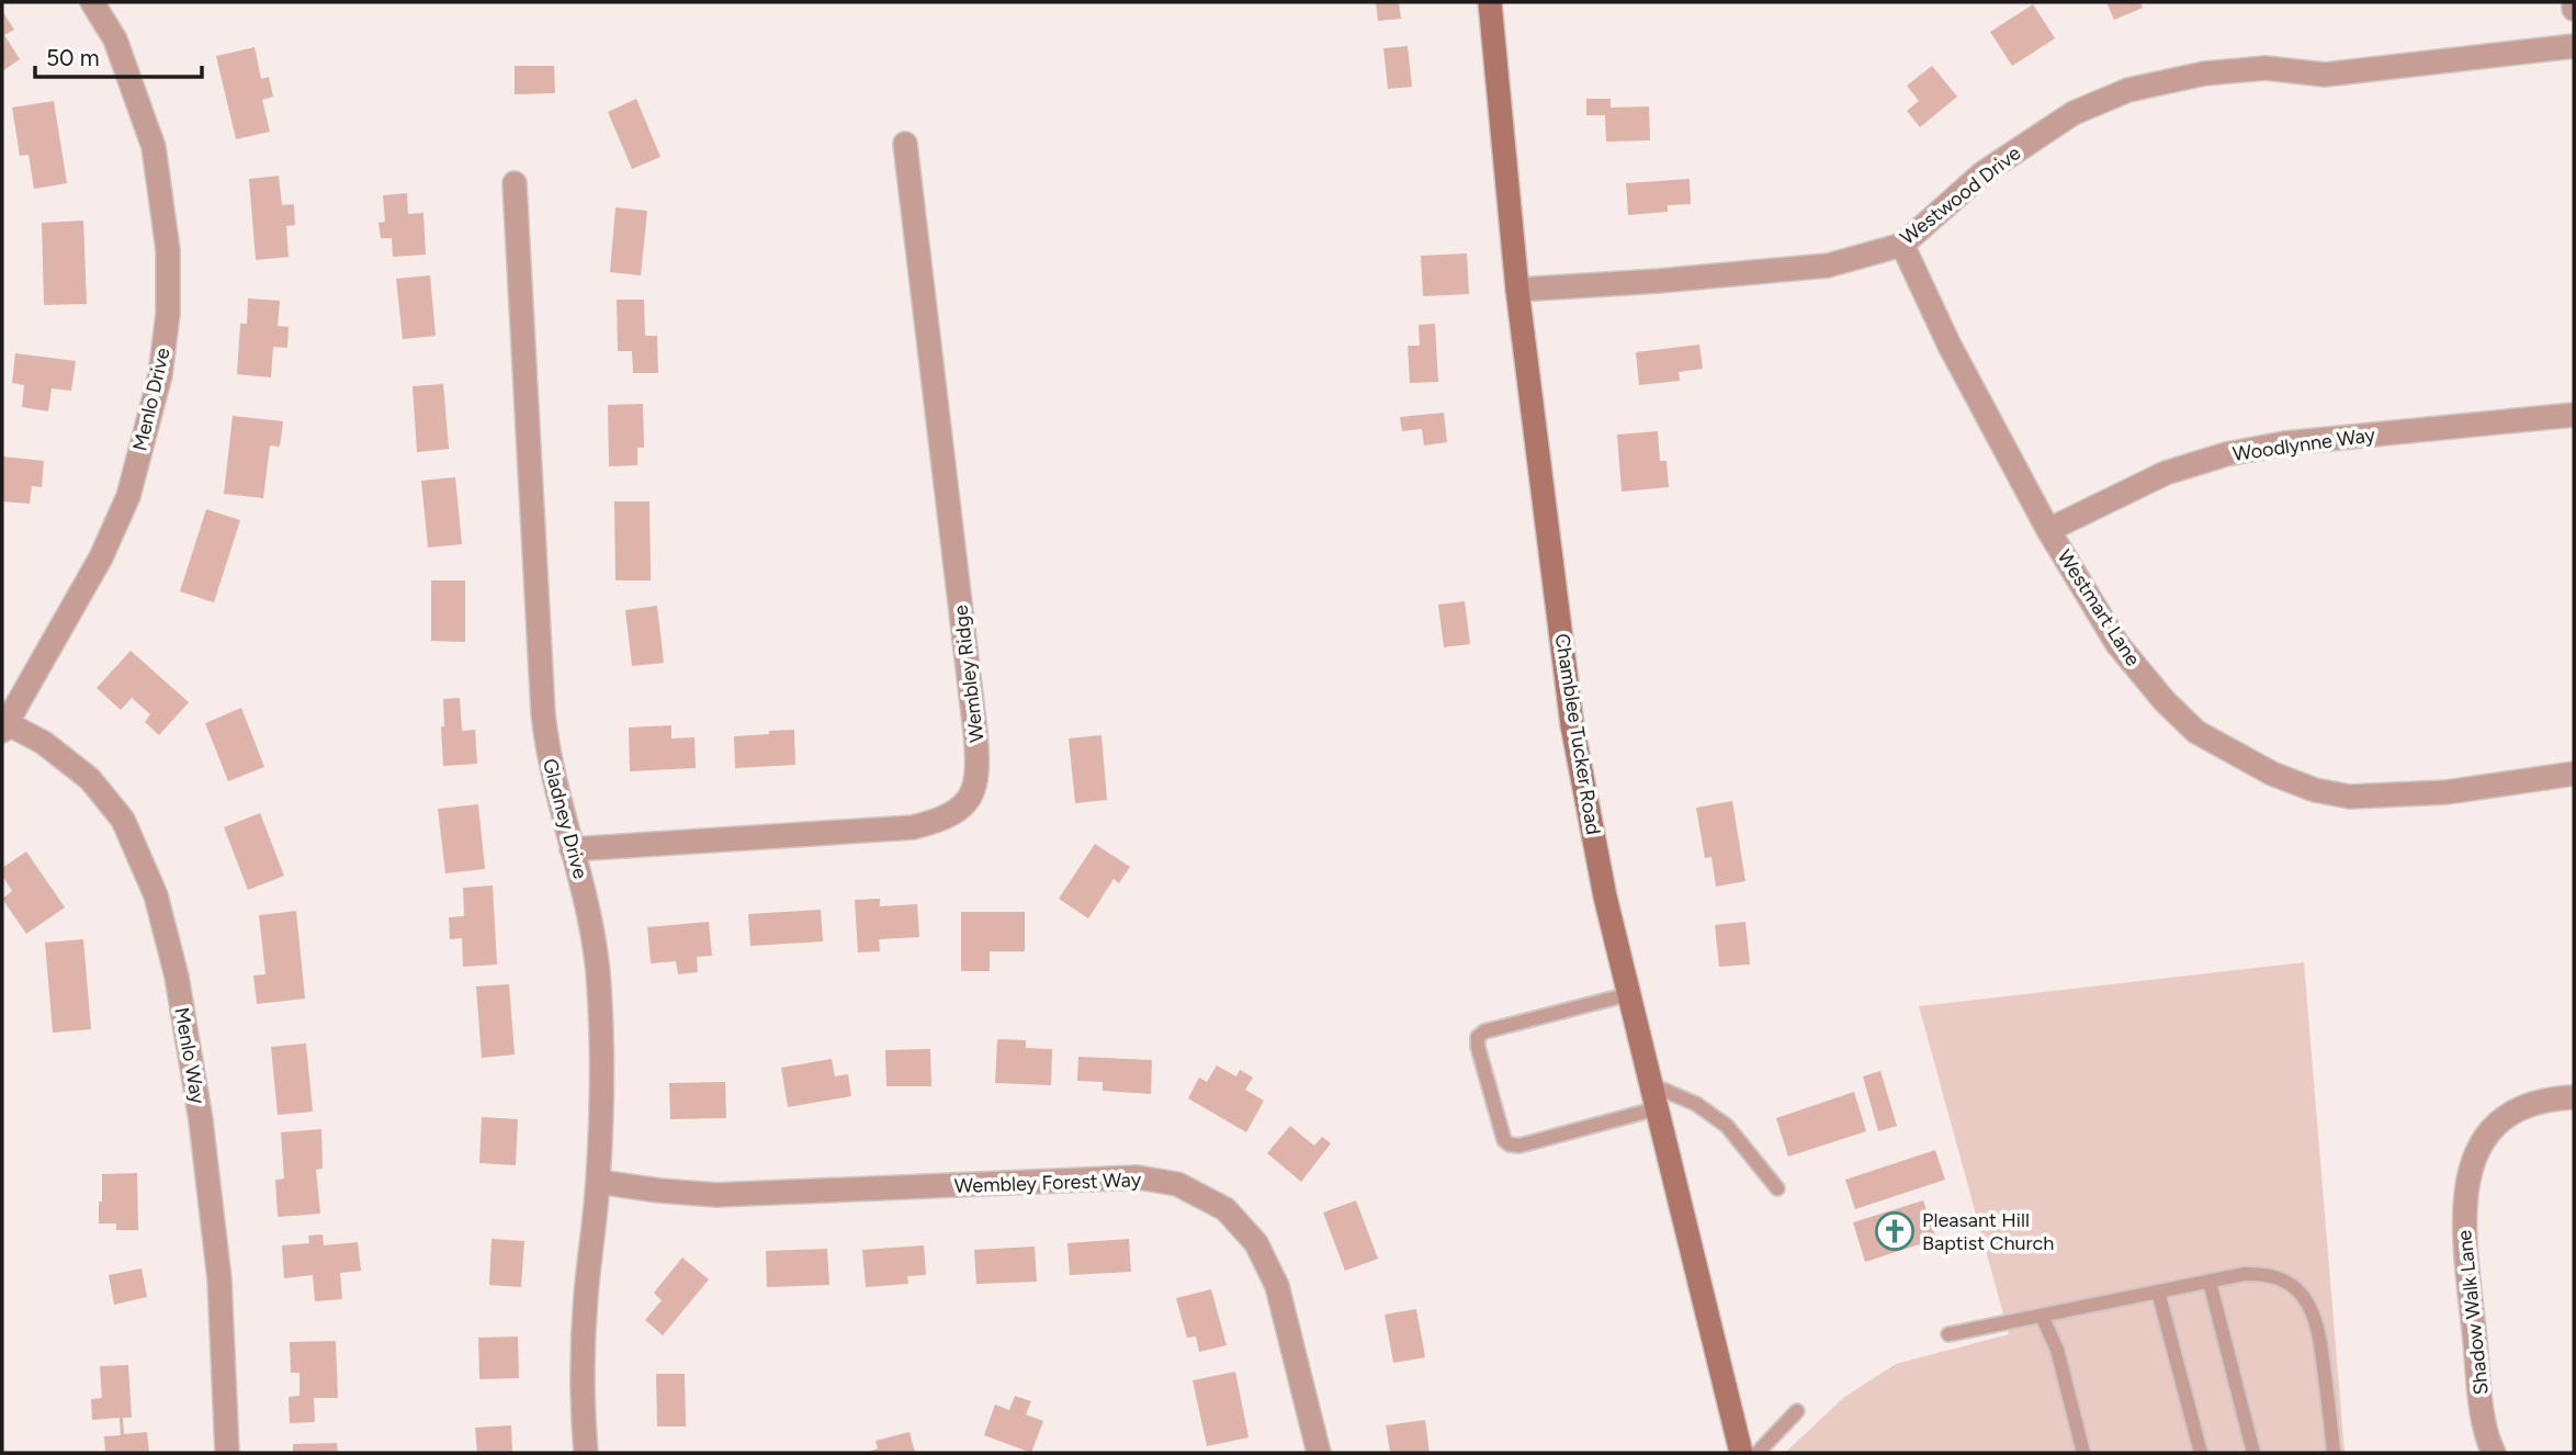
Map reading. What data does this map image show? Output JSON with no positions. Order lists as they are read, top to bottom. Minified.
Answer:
{"streets":{"main road":["Chamblee Tucker Road"],"street":["Westwood Drive","Menlo Drive","Woodlynne Way","Westmart Lane","Wembley Ridge","Gladney Drive","Menlo Way","Wembley Forest Way","Shadow Walk Lane"]},"crossings":[["Westwood Drive","Westmart Lane"],["Westwood Drive","Chamblee Tucker Road"],["Menlo Drive","Menlo Way"],["Woodlynne Way","Westmart Lane"],["Wembley Ridge","Gladney Drive"],["Gladney Drive","Wembley Forest Way"]],"places":{"church":["Pleasant Hill Baptist Church"]},"scale_bar":"50 m"}
